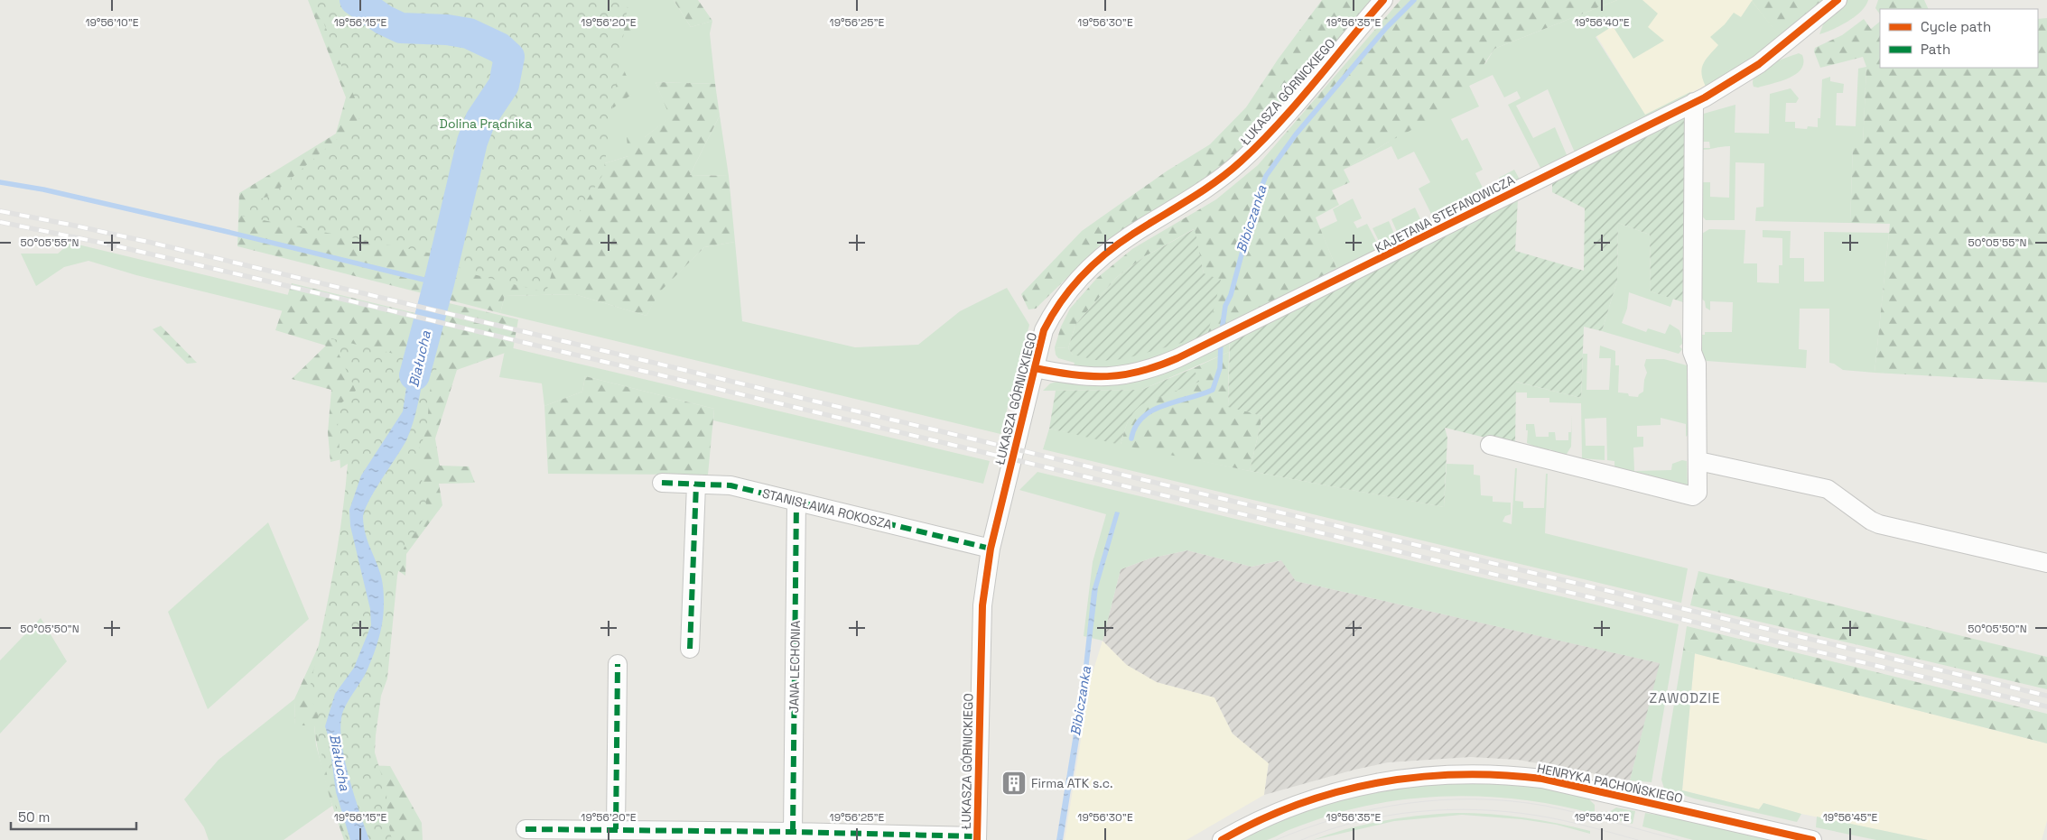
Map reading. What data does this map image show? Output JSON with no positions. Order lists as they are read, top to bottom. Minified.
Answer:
{"streets":{"street":["ŁUKASZA GÓRNICKIEGO","KAJETANA STEFANOWICZA","STANISŁAWA ROKOSZA","JANA LECHONIA","HENRYKA PACHOŃSKIEGO"]},"crossings":[["ŁUKASZA GÓRNICKIEGO","KAJETANA STEFANOWICZA"],["ŁUKASZA GÓRNICKIEGO","STANISŁAWA ROKOSZA"],["STANISŁAWA ROKOSZA","JANA LECHONIA"]],"districts":["ZAWODZIE"],"water":["Bibiczanka","Białucha"],"parks":["Dolina Prądnika"],"places":{"building":["Firma ATK s.c."]},"legend":["Cycle path","Path"],"scale_bar":"50 m","coordinates":["19°56'10\"E","19°56'15\"E","19°56'20\"E","19°56'25\"E","19°56'30\"E","19°56'35\"E","19°56'40\"E","50°05'55\"N","50°05'50\"N","19°56'45\"E"]}
